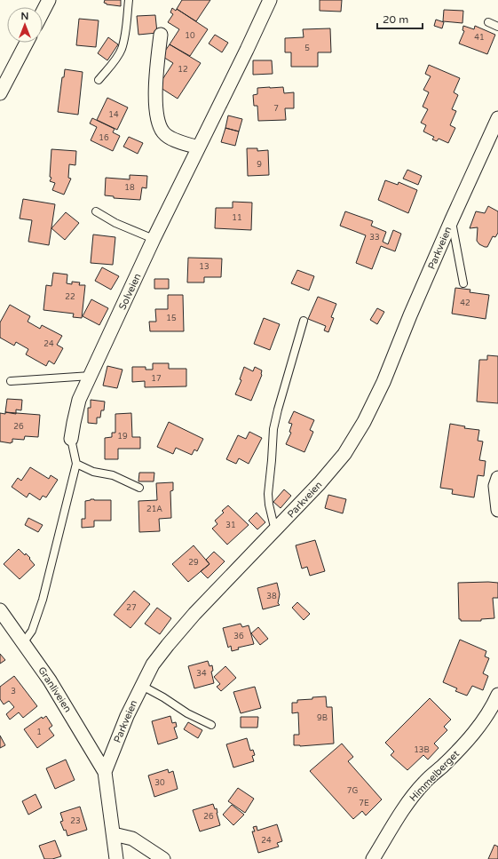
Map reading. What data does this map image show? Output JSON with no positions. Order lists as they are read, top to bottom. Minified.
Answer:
{"streets":{"street":["Parkveien","Solveien","Granliveien","Himmelberget"]},"crossings":[["Parkveien","Granliveien"]],"house_numbers":["10","41","5","12","7","14","16","9","18","11","33","13","22","42","15","24","17","26","19","21A","31","29","38","27","36","34","3","9B","1","13B","30","7G","7E","26","23","24"],"scale_bar":"20 m","north":"top"}
